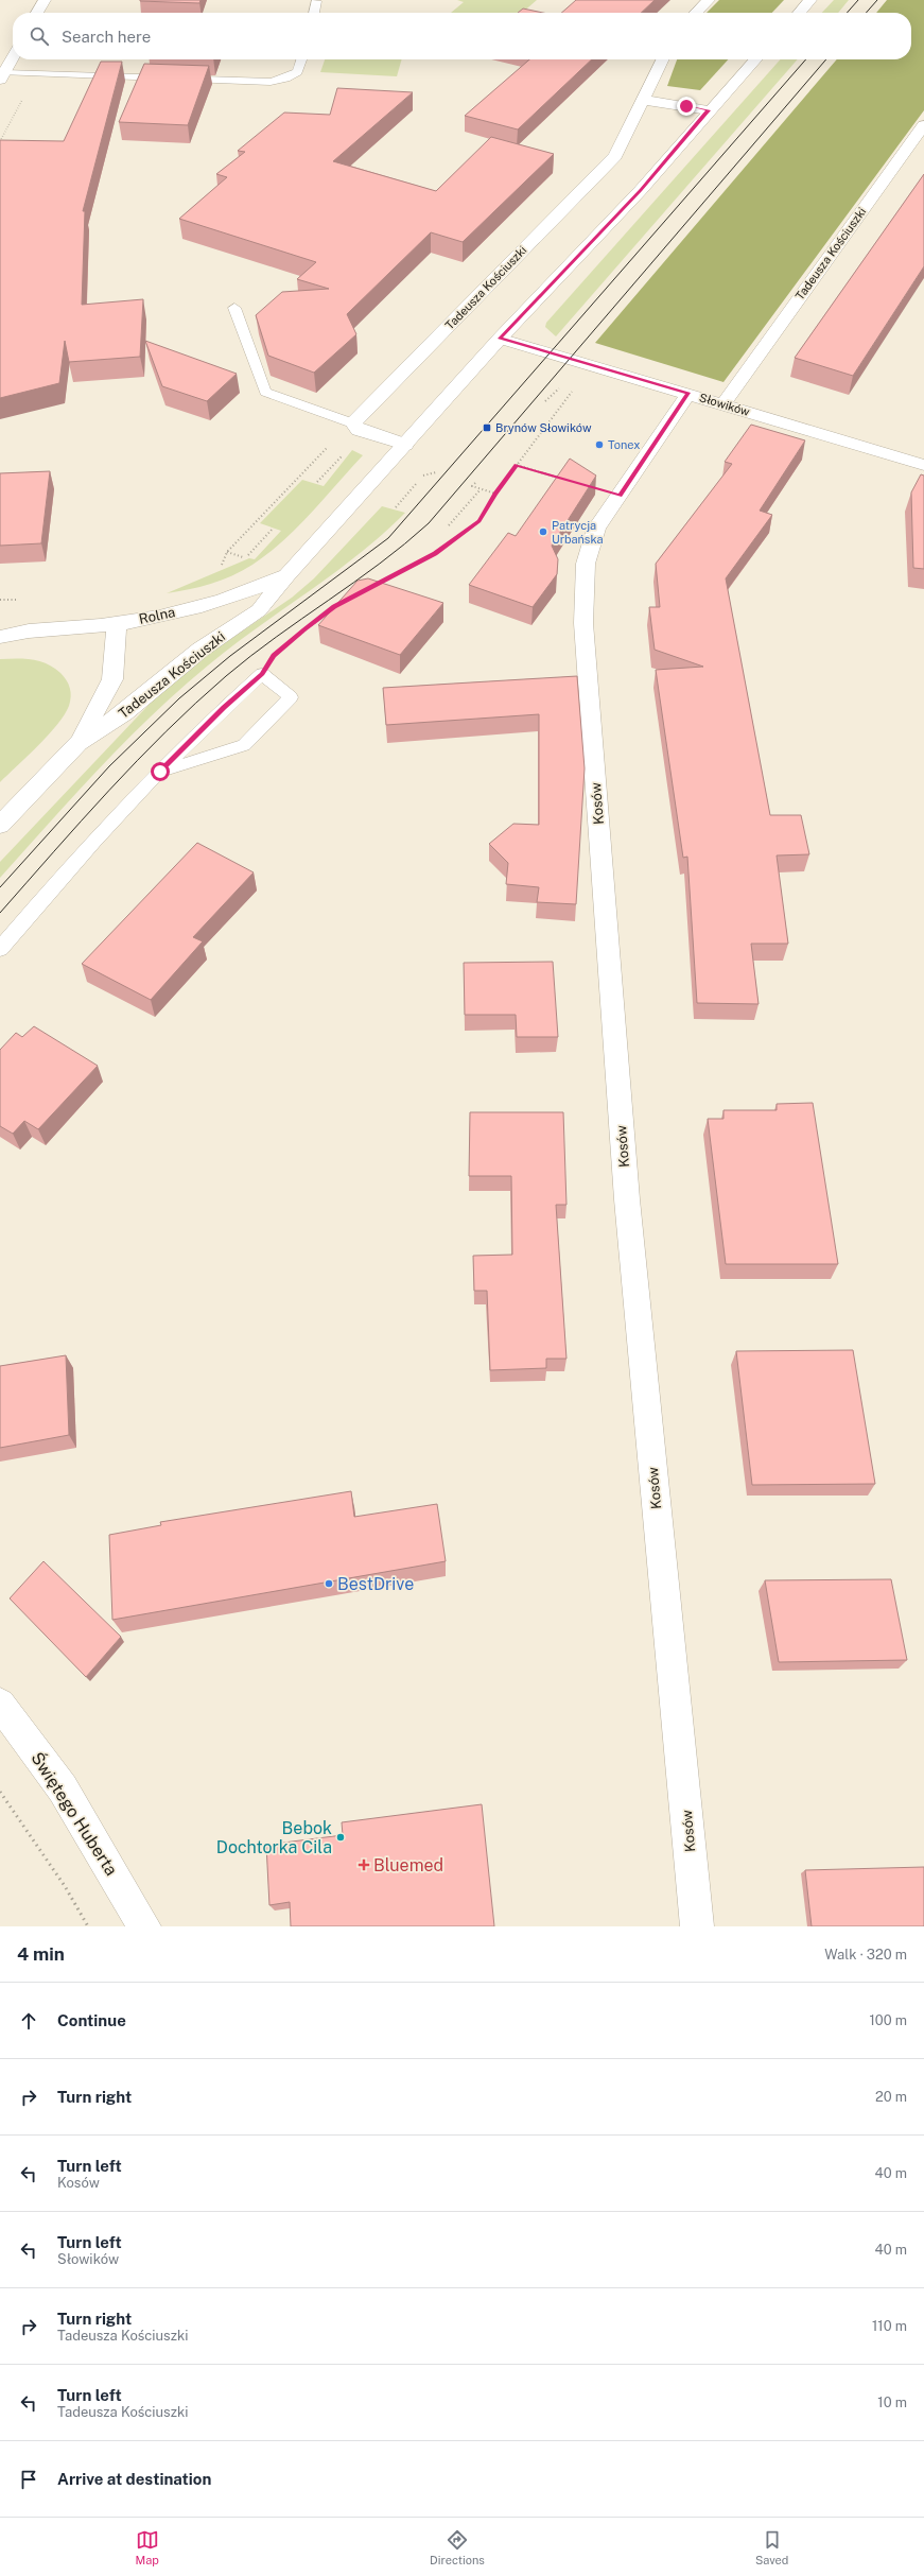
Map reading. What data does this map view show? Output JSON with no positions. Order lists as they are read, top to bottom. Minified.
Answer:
{"streets":{"street":["Tadeusza Kościuszki","Słowików","Rolna","Kosów","Świętego Huberta"]},"crossings":[["Tadeusza Kościuszki","Słowików"],["Tadeusza Kościuszki","Rolna"],["Słowików","Kosów"]],"places":{"transit":["Brynów Słowików"],"other":["Tonex","Patrycja Urbańska","BestDrive","Bebok Dochtorka Cila"],"health":["Bluemed"]},"page":{"search":"Search here","heading":["4 min","Walk · 320 m"],"list":[["Continue","100 m"],["Turn right","20 m"],["Turn left","Kosów","40 m"],["Turn left","Słowików","40 m"],["Turn right","Tadeusza Kościuszki","110 m"],["Turn left","Tadeusza Kościuszki","10 m"],"Arrive at destination"],"nav":["Map","Directions","Saved"]}}
